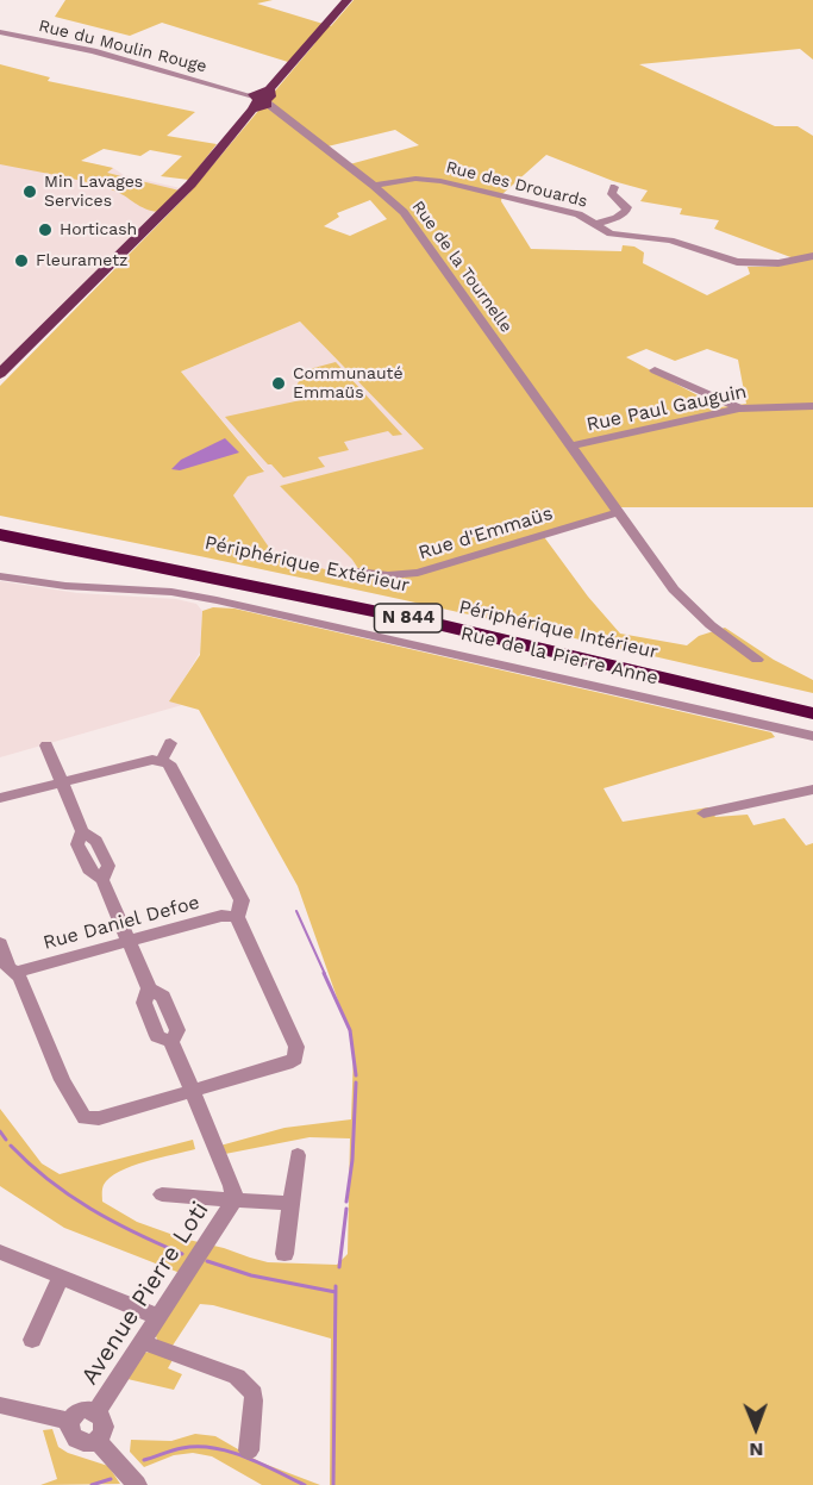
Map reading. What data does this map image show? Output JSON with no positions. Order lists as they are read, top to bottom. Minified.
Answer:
{"streets":{"highway":["Périphérique Extérieur","N 844","Périphérique Intérieur"],"street":["Rue du Moulin Rouge","Rue des Drouards","Rue de la Tournelle","Rue Paul Gauguin","Rue d'Emmaüs","Rue de la Pierre Anne","Rue Daniel Defoe","Avenue Pierre Loti"]},"crossings":[["Rue du Moulin Rouge","Rue de la Tournelle"],["Rue des Drouards","Rue de la Tournelle"],["Rue de la Tournelle","Rue Paul Gauguin"],["Rue de la Tournelle","Rue d'Emmaüs"],["Rue Daniel Defoe","Avenue Pierre Loti"]],"places":["Min Lavages Services","Horticash","Fleurametz","Communauté Emmaüs"],"north":"bottom"}
